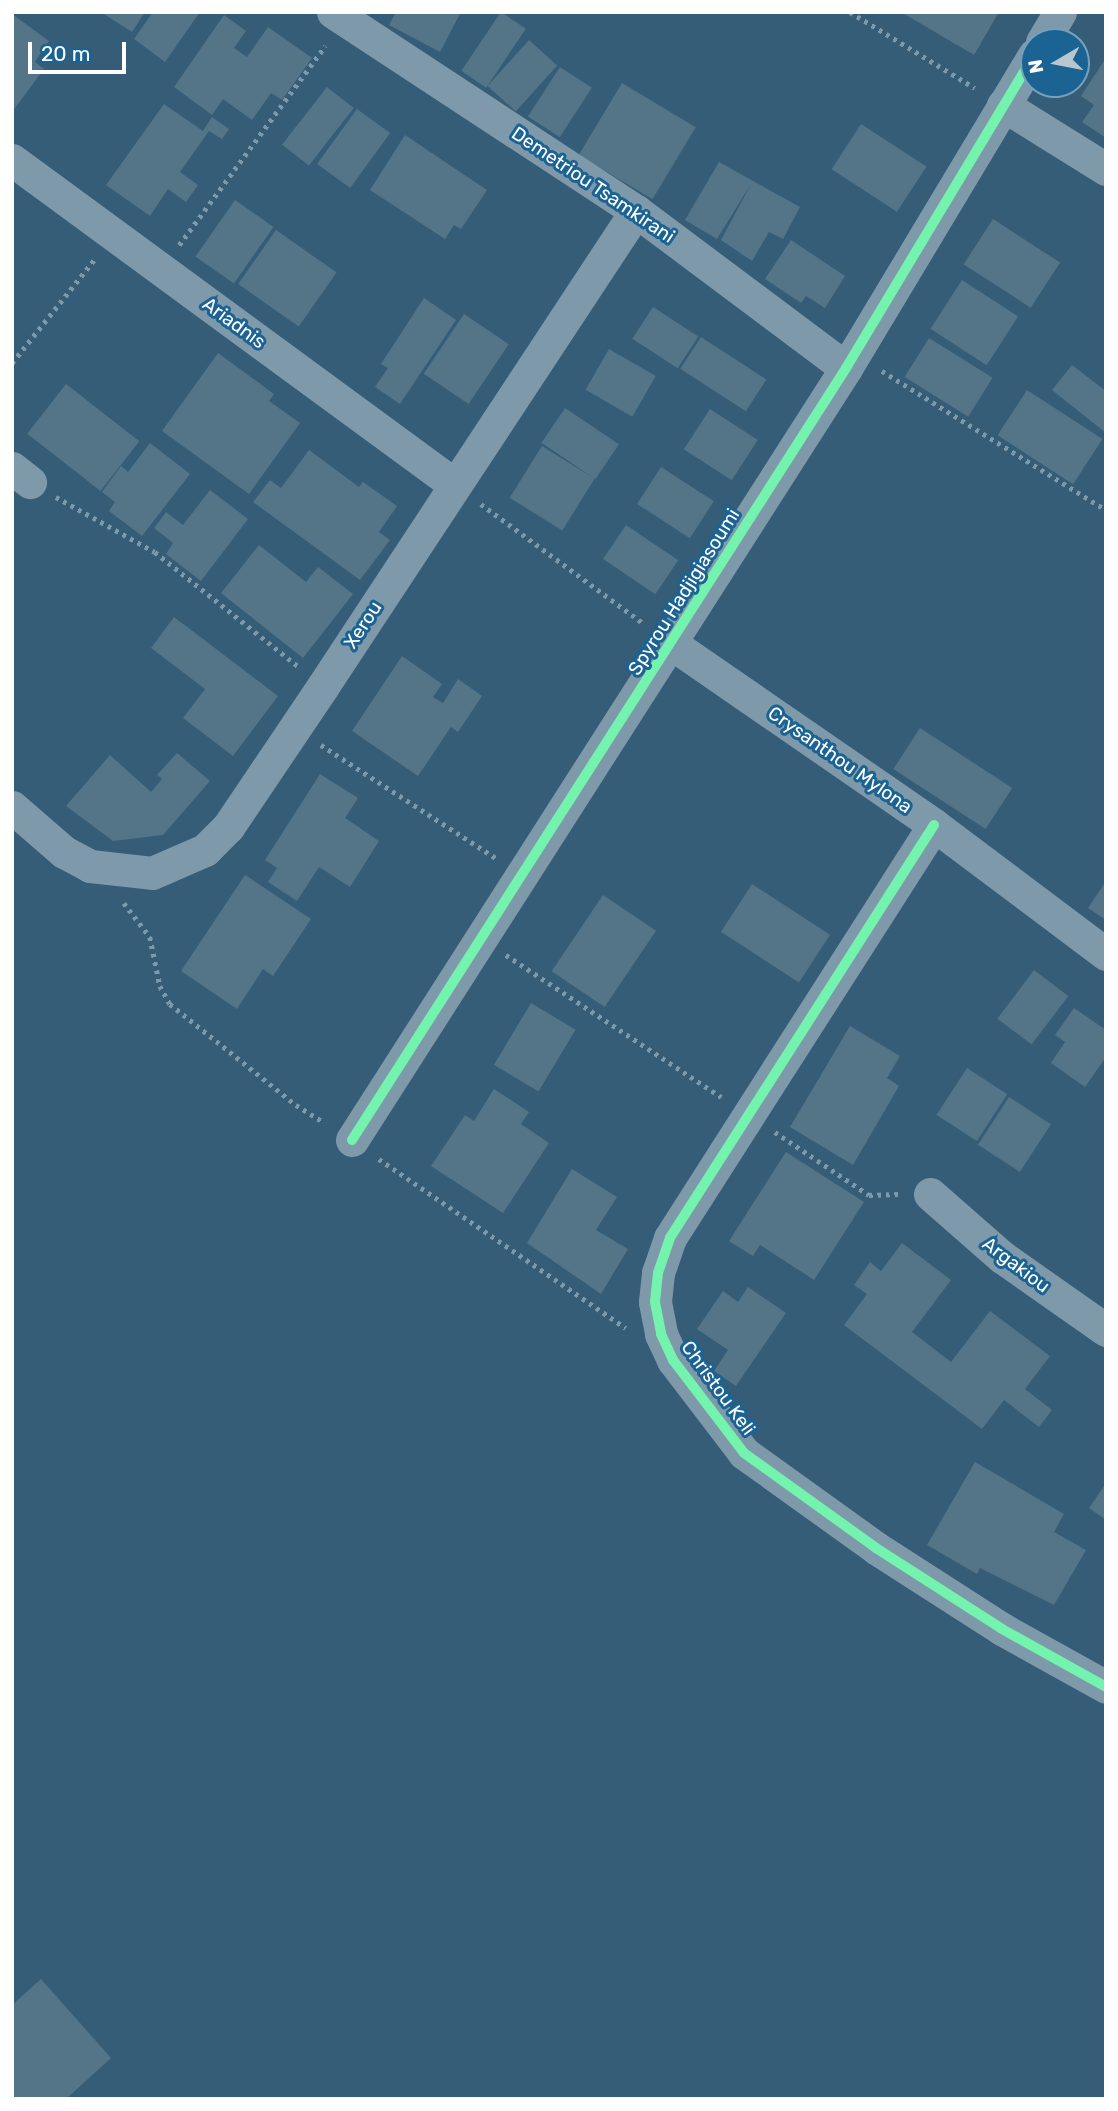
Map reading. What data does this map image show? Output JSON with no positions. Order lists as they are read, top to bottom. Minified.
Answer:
{"streets":{"street":["Demetriou Tsamkirani","Ariadnis","Spyrou Hadjigiasoumi","Xerou","Crysanthou Mylona","Argakiou","Christou Keli"]},"crossings":[["Demetriou Tsamkirani","Spyrou Hadjigiasoumi"],["Demetriou Tsamkirani","Xerou"],["Ariadnis","Xerou"],["Spyrou Hadjigiasoumi","Crysanthou Mylona"],["Crysanthou Mylona","Christou Keli"]],"scale_bar":"20 m","north":"left"}
